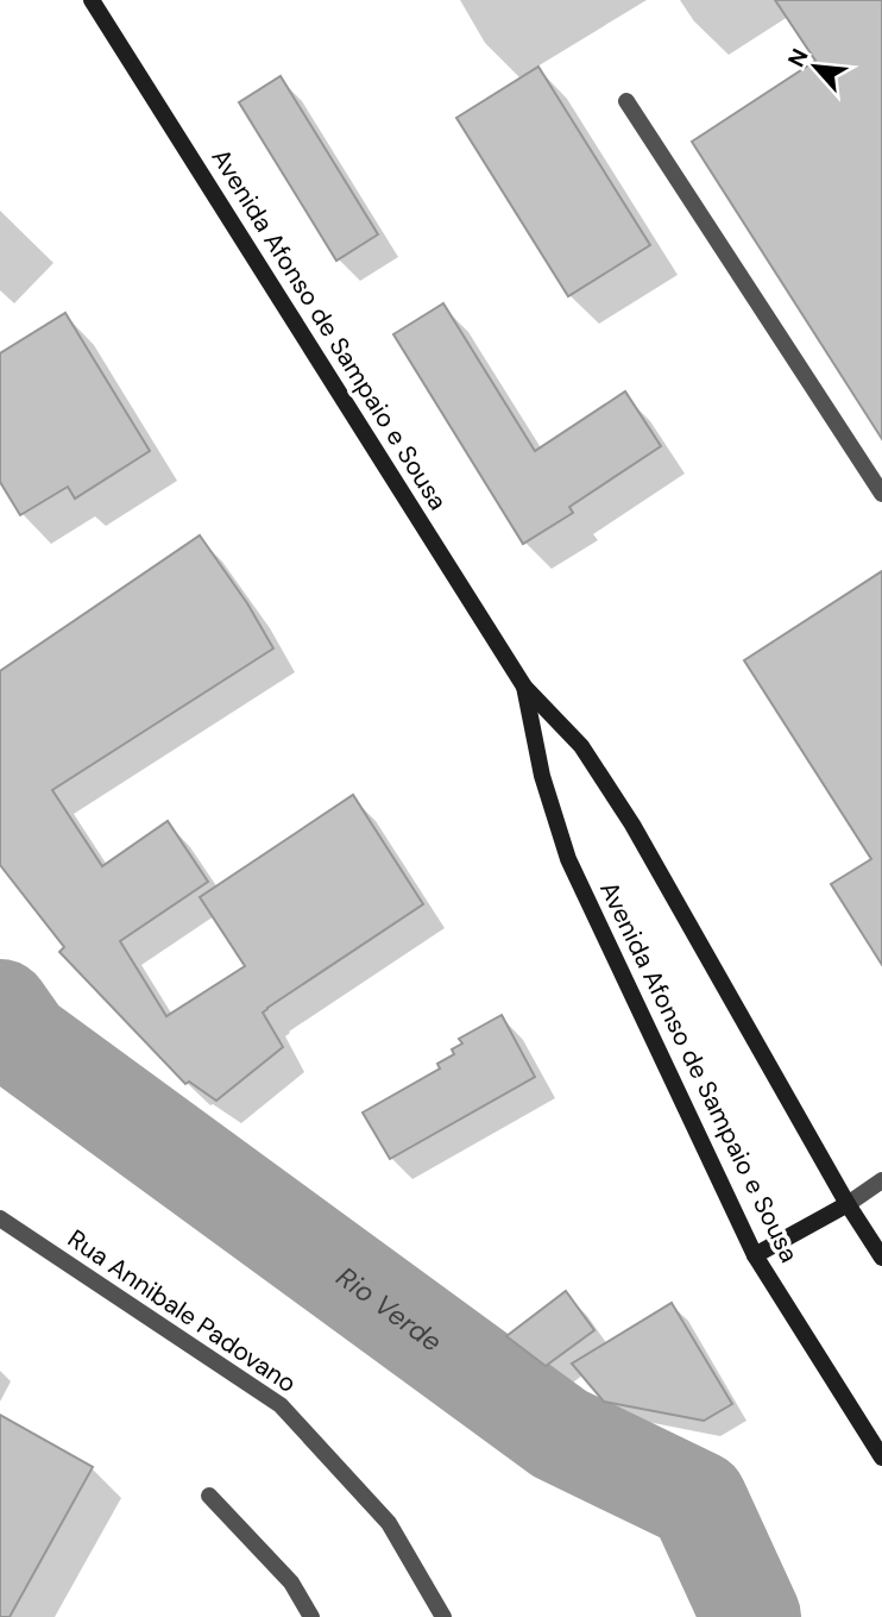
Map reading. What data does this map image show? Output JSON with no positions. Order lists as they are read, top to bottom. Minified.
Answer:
{"streets":{"main road":["Avenida Afonso de Sampaio e Sousa"],"street":["Rua Annibale Padovano"]},"water":["Rio Verde"],"north":"top left"}
